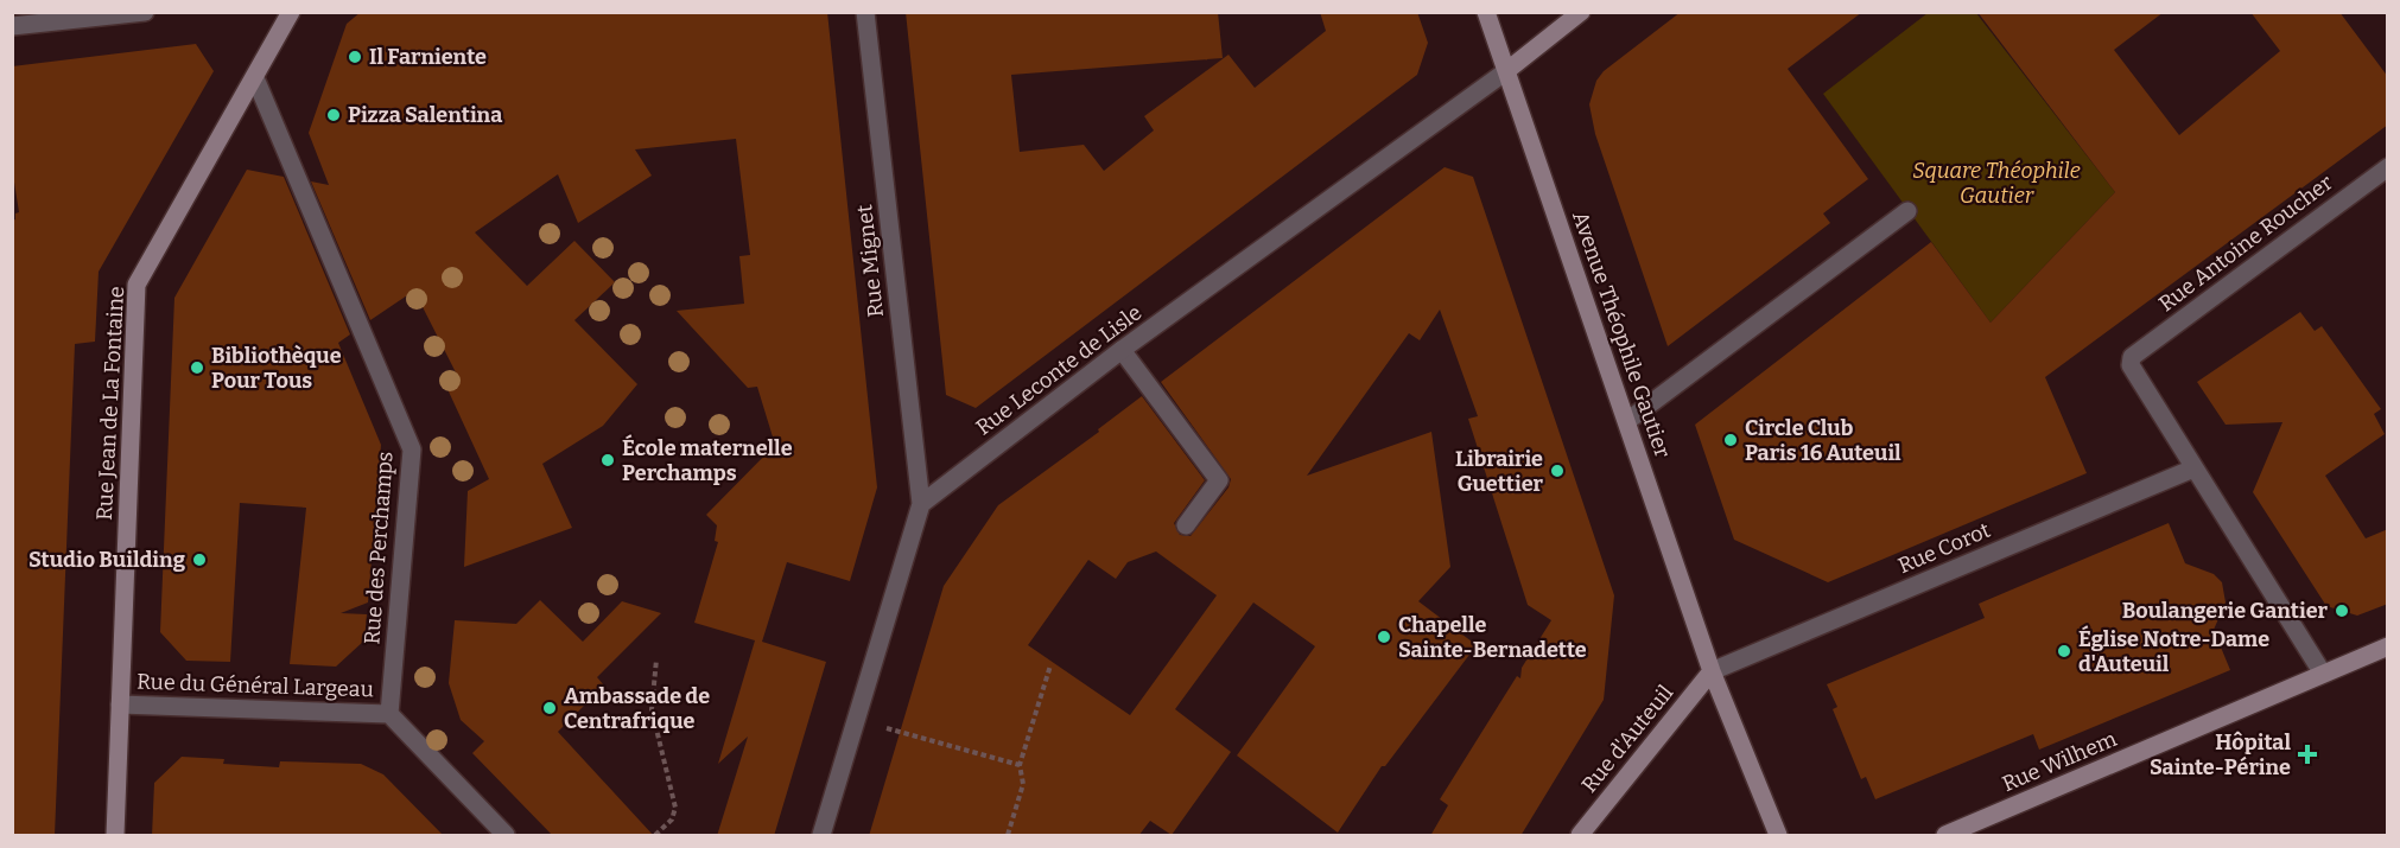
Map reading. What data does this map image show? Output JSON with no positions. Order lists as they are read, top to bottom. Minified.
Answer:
{"streets":{"street":["Rue Antoine Roucher","Rue Mignet","Avenue Théophile Gautier","Rue Leconte de Lisle","Rue Jean de La Fontaine","Rue des Perchamps","Rue Corot","Rue du Général Largeau","Rue d'Auteuil","Rue Wilhem"]},"crossings":[["Rue Antoine Roucher","Rue Corot"],["Rue Mignet","Rue Leconte de Lisle"],["Avenue Théophile Gautier","Rue Leconte de Lisle"],["Avenue Théophile Gautier","Rue Corot"],["Avenue Théophile Gautier","Rue d'Auteuil"],["Rue Jean de La Fontaine","Rue des Perchamps"],["Rue Jean de La Fontaine","Rue du Général Largeau"],["Rue des Perchamps","Rue du Général Largeau"],["Rue Corot","Rue d'Auteuil"]],"parks":["Square Théophile Gautier"],"places":{"other":["Il Farniente","Pizza Salentina","Bibliothèque Pour Tous","Circle Club Paris 16 Auteuil","École maternelle Perchamps","Librairie Guettier","Studio Building","Boulangerie Gantier","Chapelle Sainte-Bernadette","Église Notre-Dame d'Auteuil","Ambassade de Centrafrique"],"health":["Hôpital Sainte-Périne"]}}
